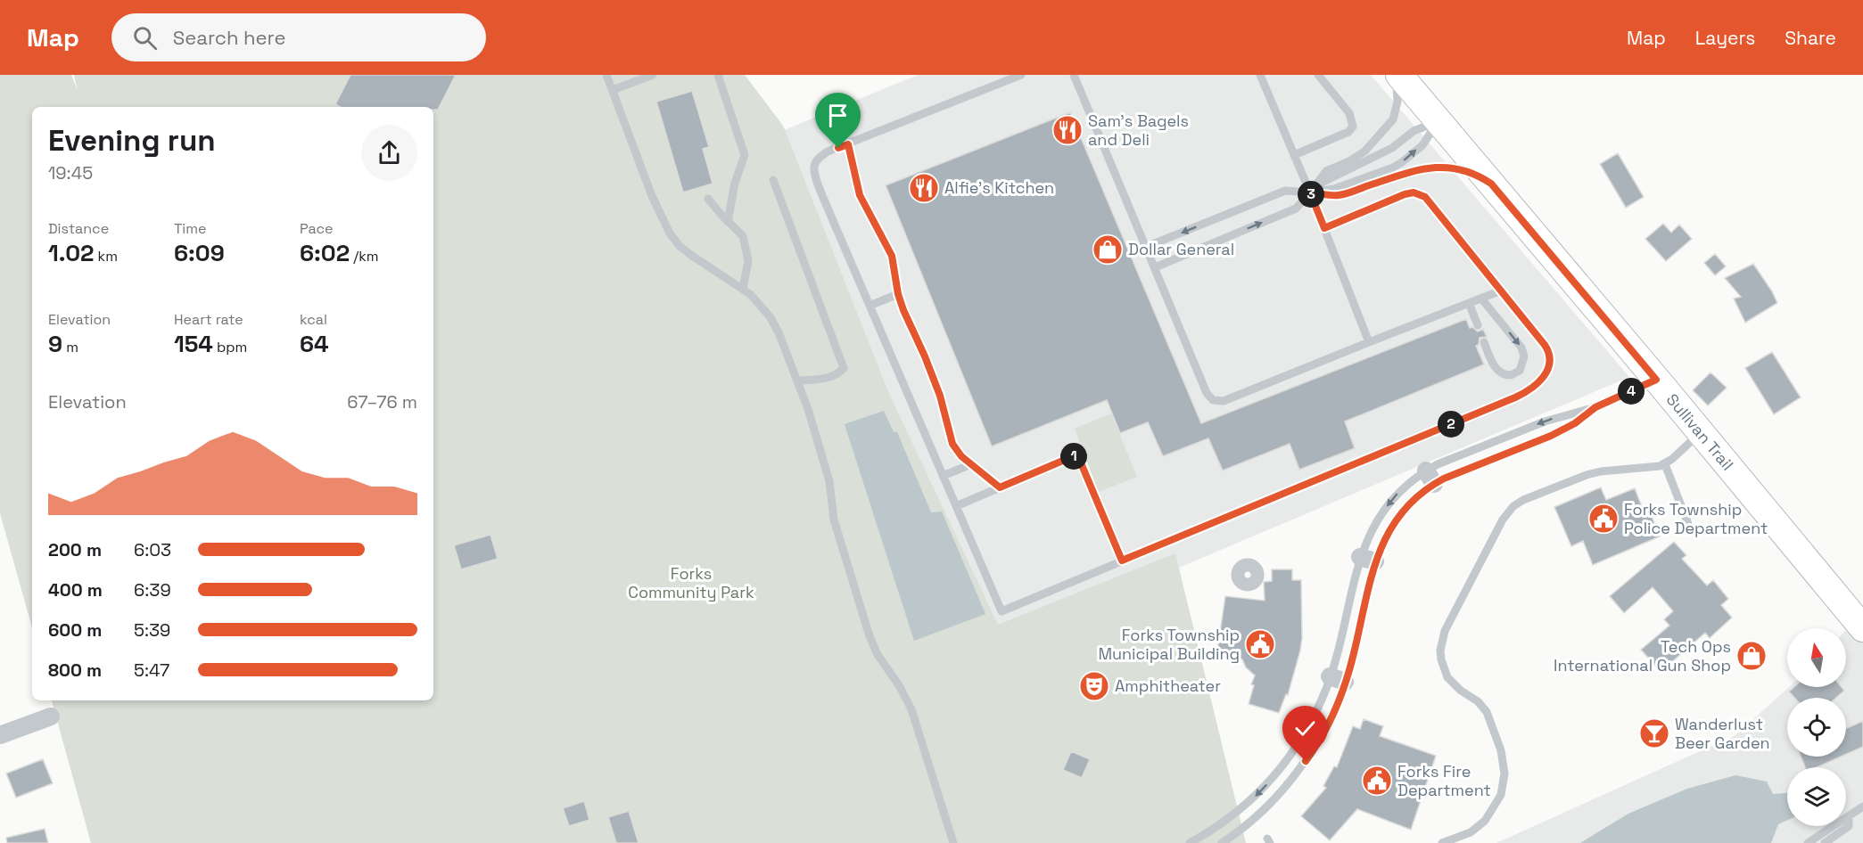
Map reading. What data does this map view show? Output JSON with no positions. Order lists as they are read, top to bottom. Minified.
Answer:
{"streets":{"main road":["Sullivan Trail"]},"parks":["Forks Community Park"],"places":{"restaurant":["Sam's Bagels and Deli","Alfie's Kitchen"],"shop":["Dollar General","Tech Ops International Gun Shop"],"public building":["Forks Township Police Department","Forks Township Municipal Building","Forks Fire Department"],"theatre":["Amphitheater"],"bar":["Wanderlust Beer Garden"]},"north":"top","page":{"header":"Map","search":"Search here","nav":["Map","Layers","Share"],"heading":["Evening run","19:45"],"pins":["3","4","2","1"],"stats":[["Distance","1.02 km"],["Time","6:09"],["Pace","6:02 /km"],["Elevation","9 m"],["Heart rate","154 bpm"],["kcal","64"]],"chart":["Elevation","67–76 m"],"list":[{"name":"200 m","note":"6:03"},{"name":"400 m","note":"6:39"},{"name":"600 m","note":"5:39"},{"name":"800 m","note":"5:47"}]}}
